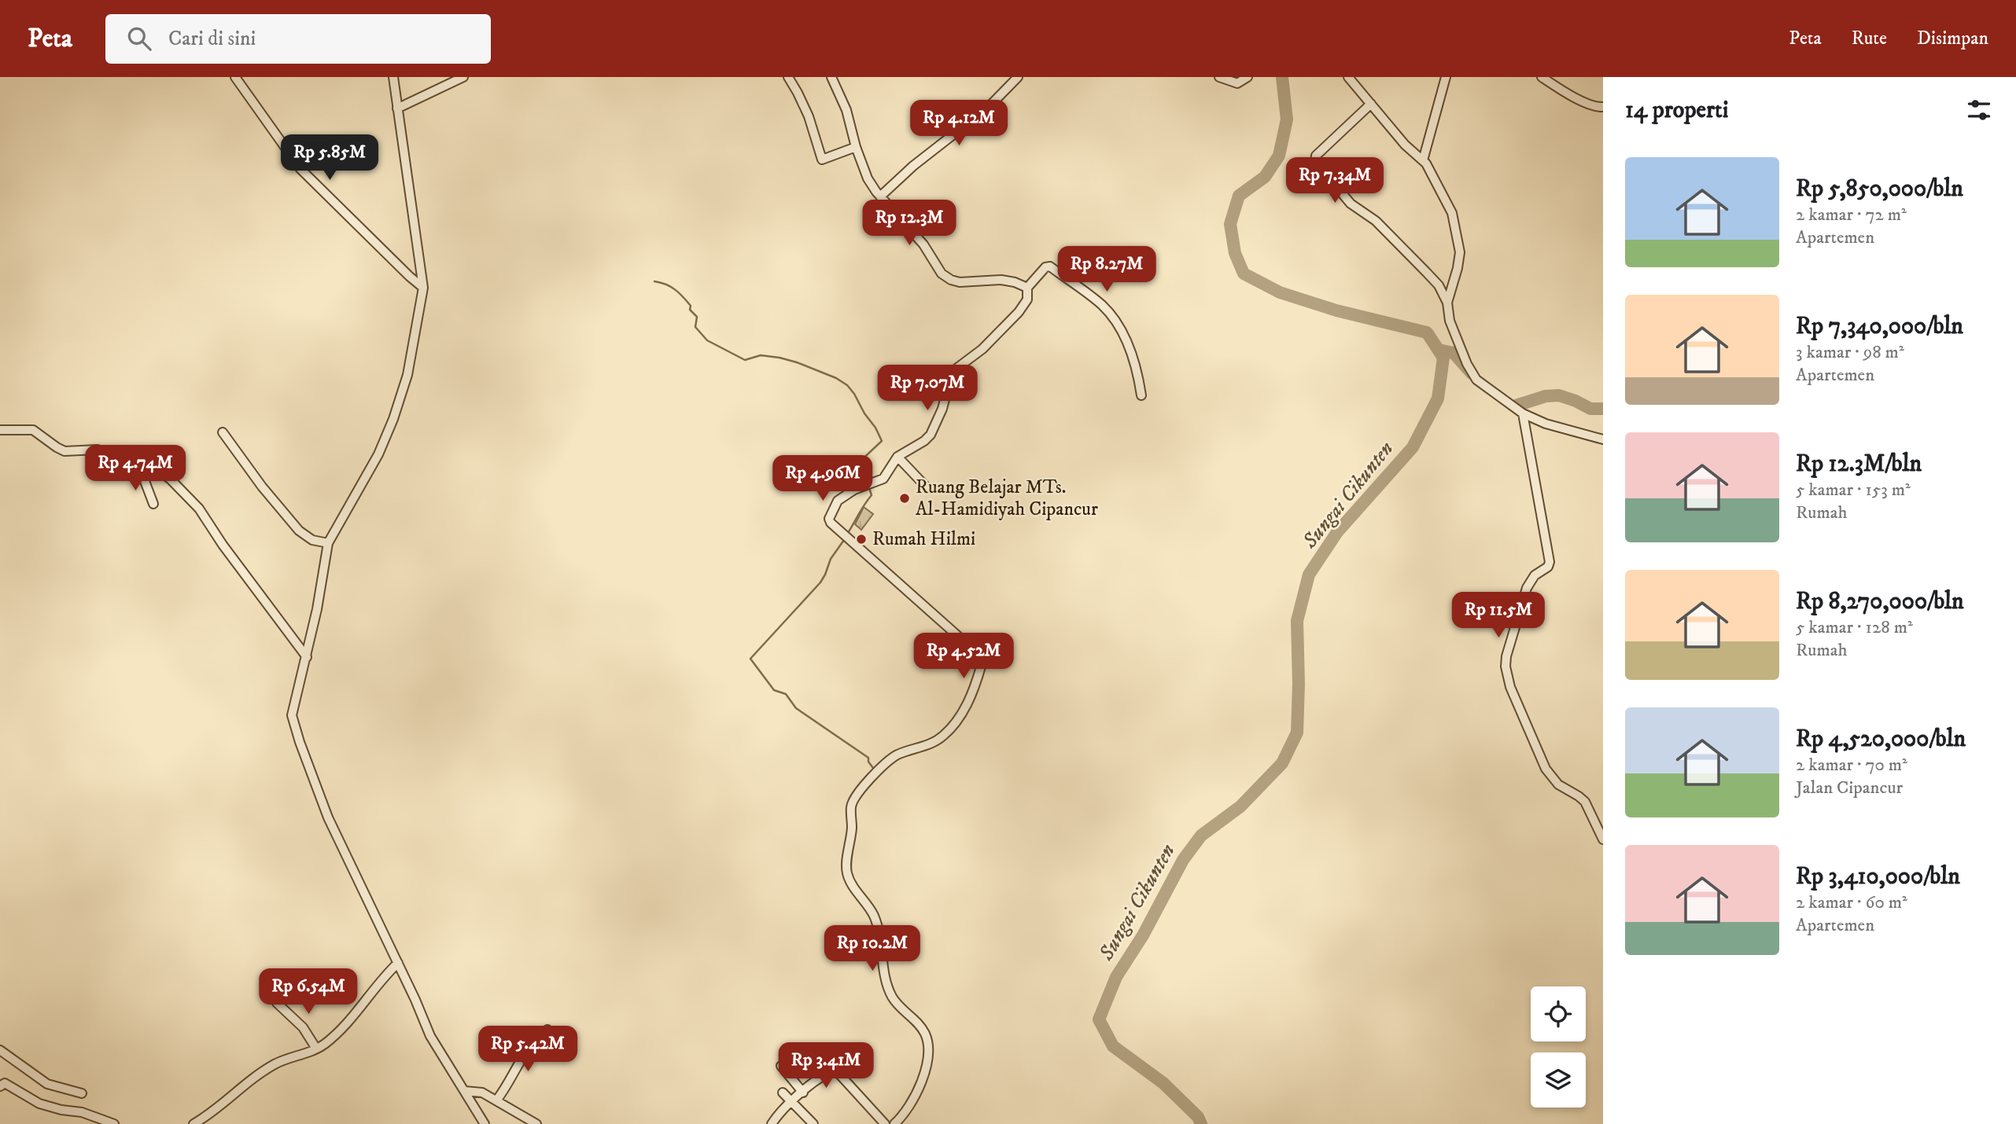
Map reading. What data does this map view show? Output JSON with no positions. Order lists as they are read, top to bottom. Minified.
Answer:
{"water":["Sungai Cikunten"],"places":["Ruang Belajar MTs. Al-Hamidiyah Cipancur","Rumah Hilmi"],"page":{"header":"Peta","search":"Cari di sini","nav":["Peta","Rute","Disimpan"],"heading":"14 properti","price":["Rp 4.12M","Rp 5.85M","Rp 7.34M","Rp 12.3M","Rp 8.27M","Rp 7.07M","Rp 4.74M","Rp 4.96M","Rp 11.5M","Rp 4.52M","Rp 10.2M","Rp 6.54M","Rp 5.42M","Rp 3.41M"],"list":[{"name":"Rp 5,850,000/bln","note":"2 kamar · 72 m² · Apartemen"},{"name":"Rp 7,340,000/bln","note":"3 kamar · 98 m² · Apartemen"},{"name":"Rp 12.3M/bln","note":"5 kamar · 153 m² · Rumah"},{"name":"Rp 8,270,000/bln","note":"5 kamar · 128 m² · Rumah"},{"name":"Rp 4,520,000/bln","note":"2 kamar · 70 m² · Jalan Cipancur"},{"name":"Rp 3,410,000/bln","note":"2 kamar · 60 m² · Apartemen"}]}}
